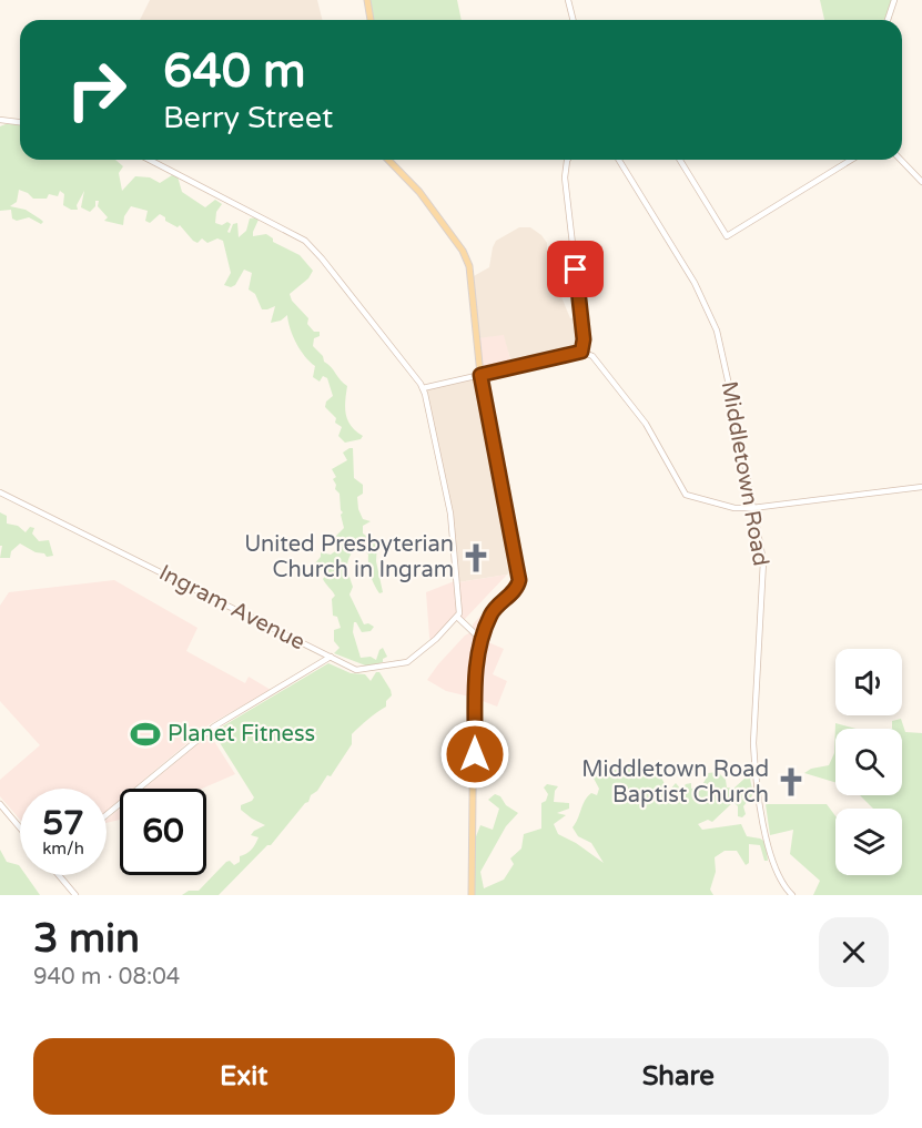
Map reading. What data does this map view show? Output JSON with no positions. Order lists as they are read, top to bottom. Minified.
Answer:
{"streets":{"street":["Middletown Road","Ingram Avenue"]},"places":{"church":["United Presbyterian Church in Ingram","Middletown Road Baptist Church"],"sports":["Planet Fitness"]},"page":{"turn":["640 m","Berry Street"],"speed":"57 km/h","limit":"60","heading":["3 min","940 m · 08:04"],"buttons":["Exit","Share"]}}
